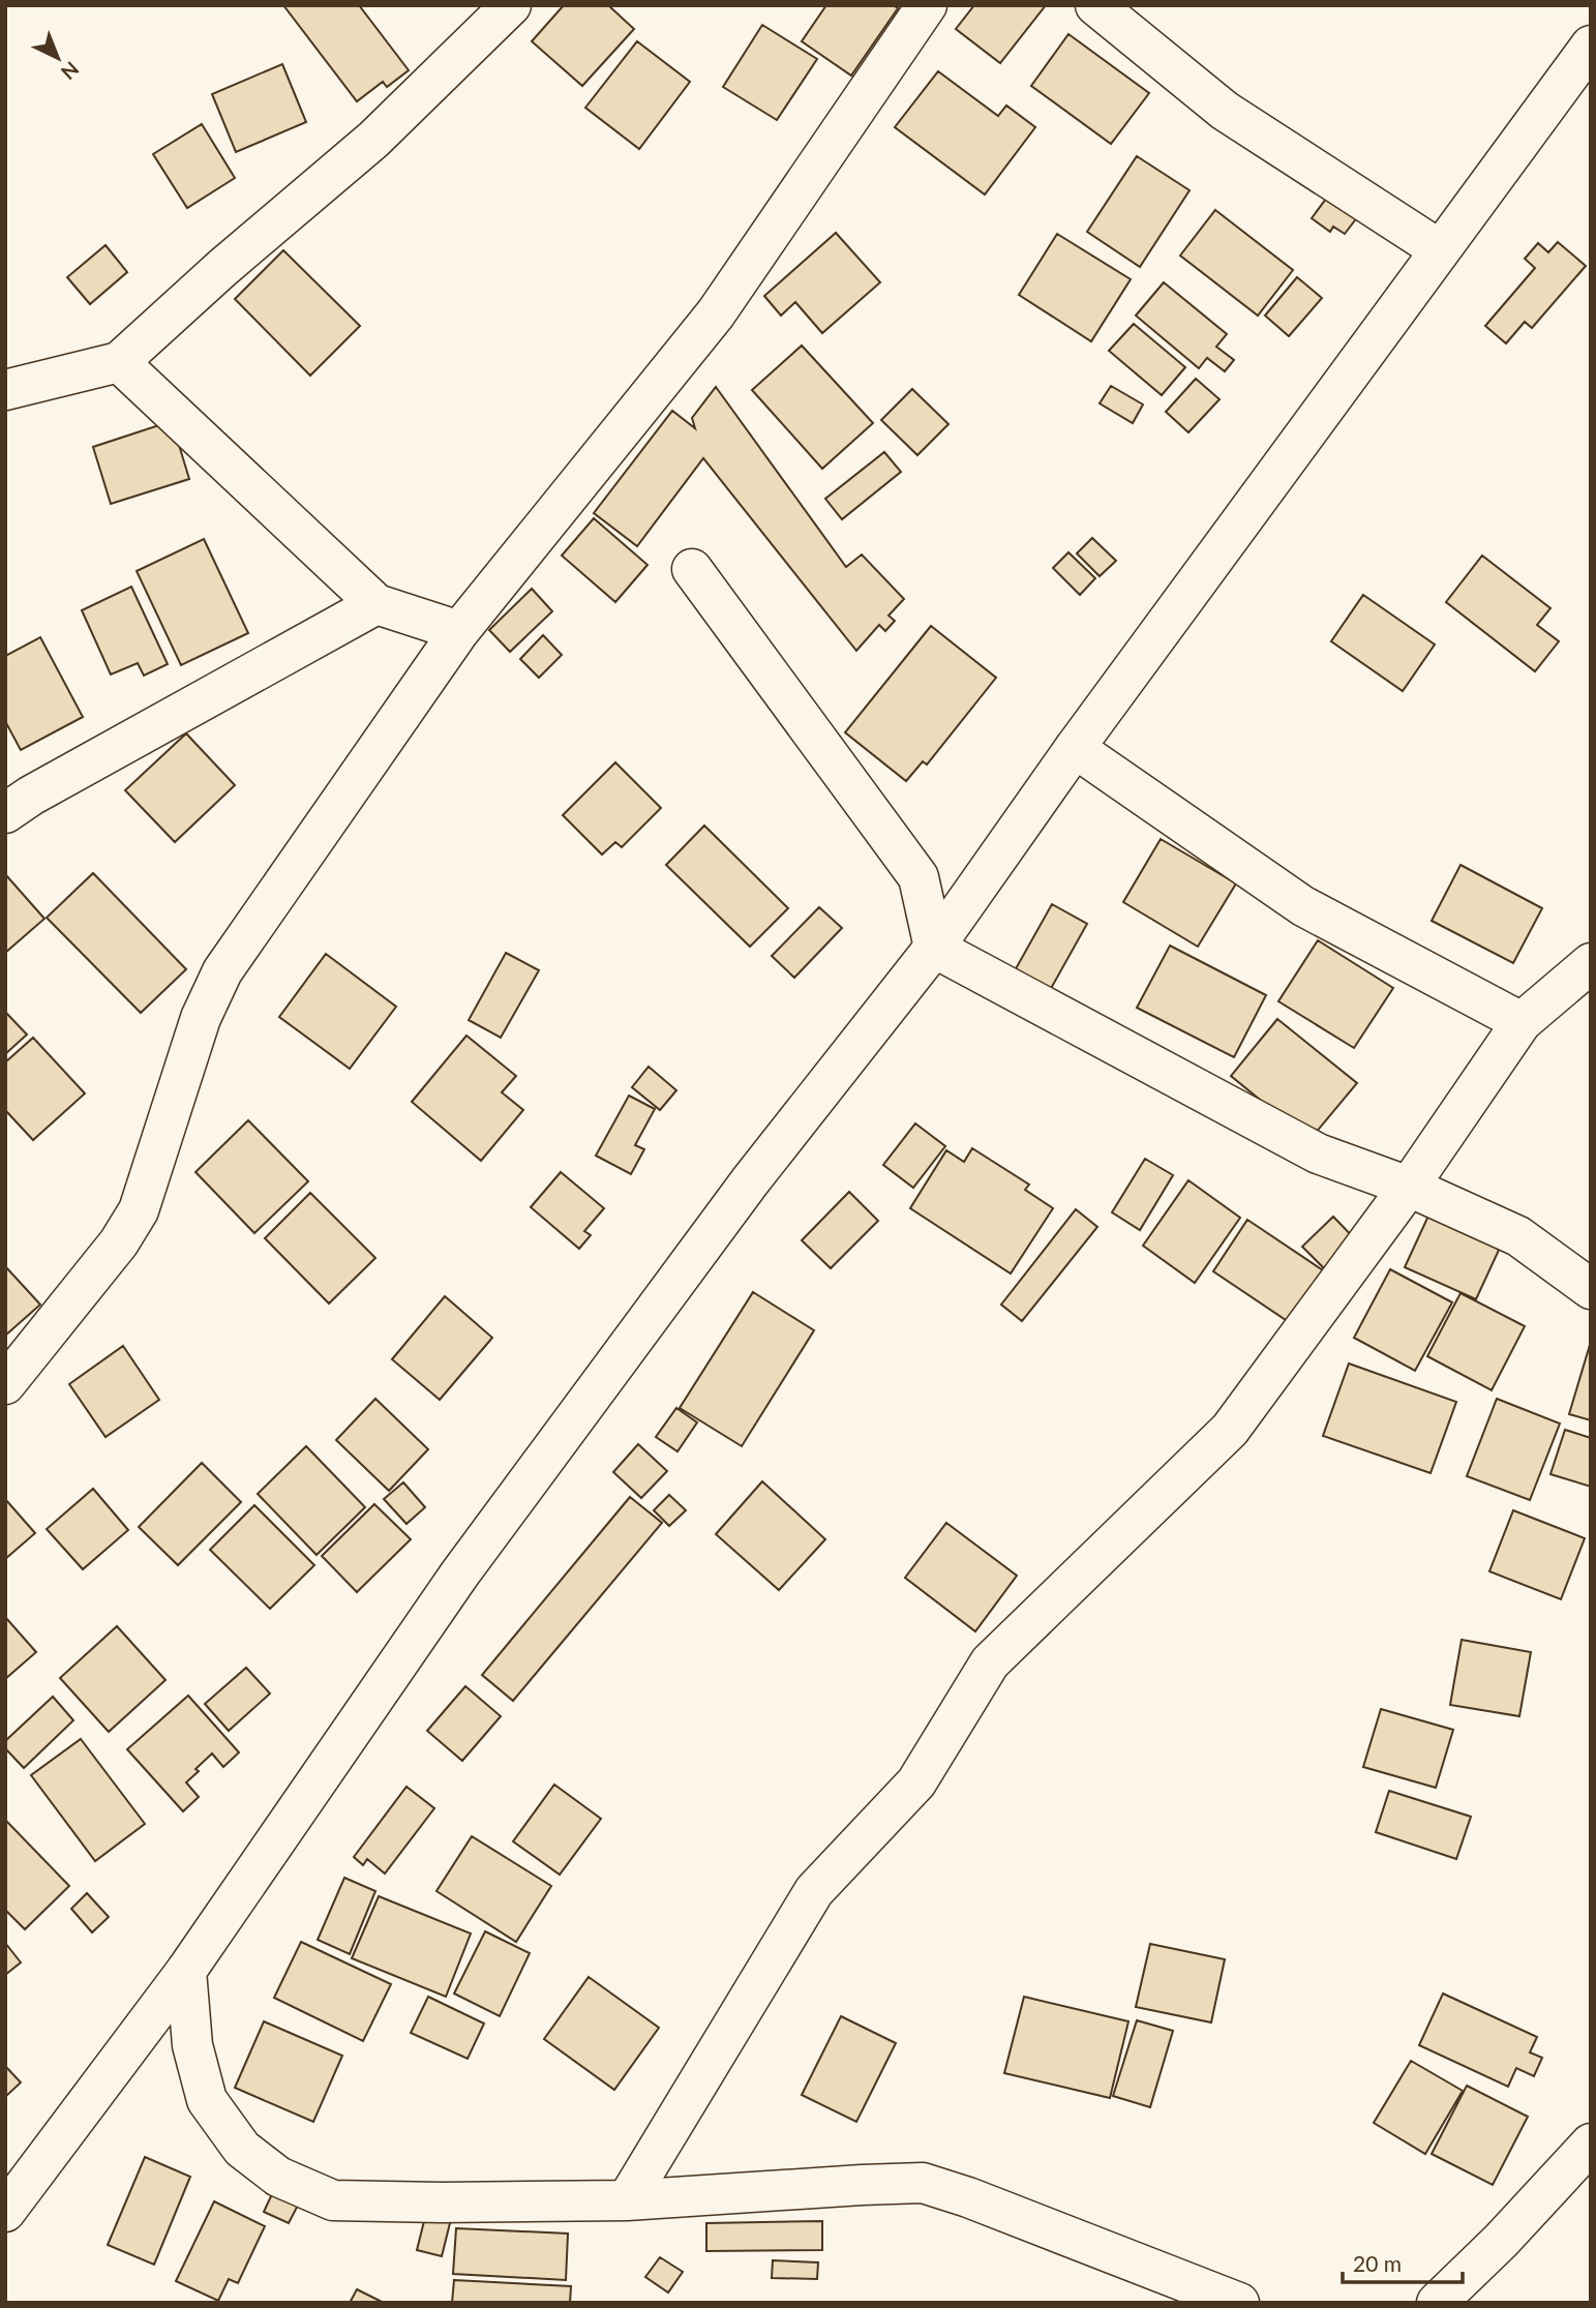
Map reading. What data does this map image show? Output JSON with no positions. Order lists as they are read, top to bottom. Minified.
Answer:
{"scale_bar":"20 m","north":"bottom right"}
